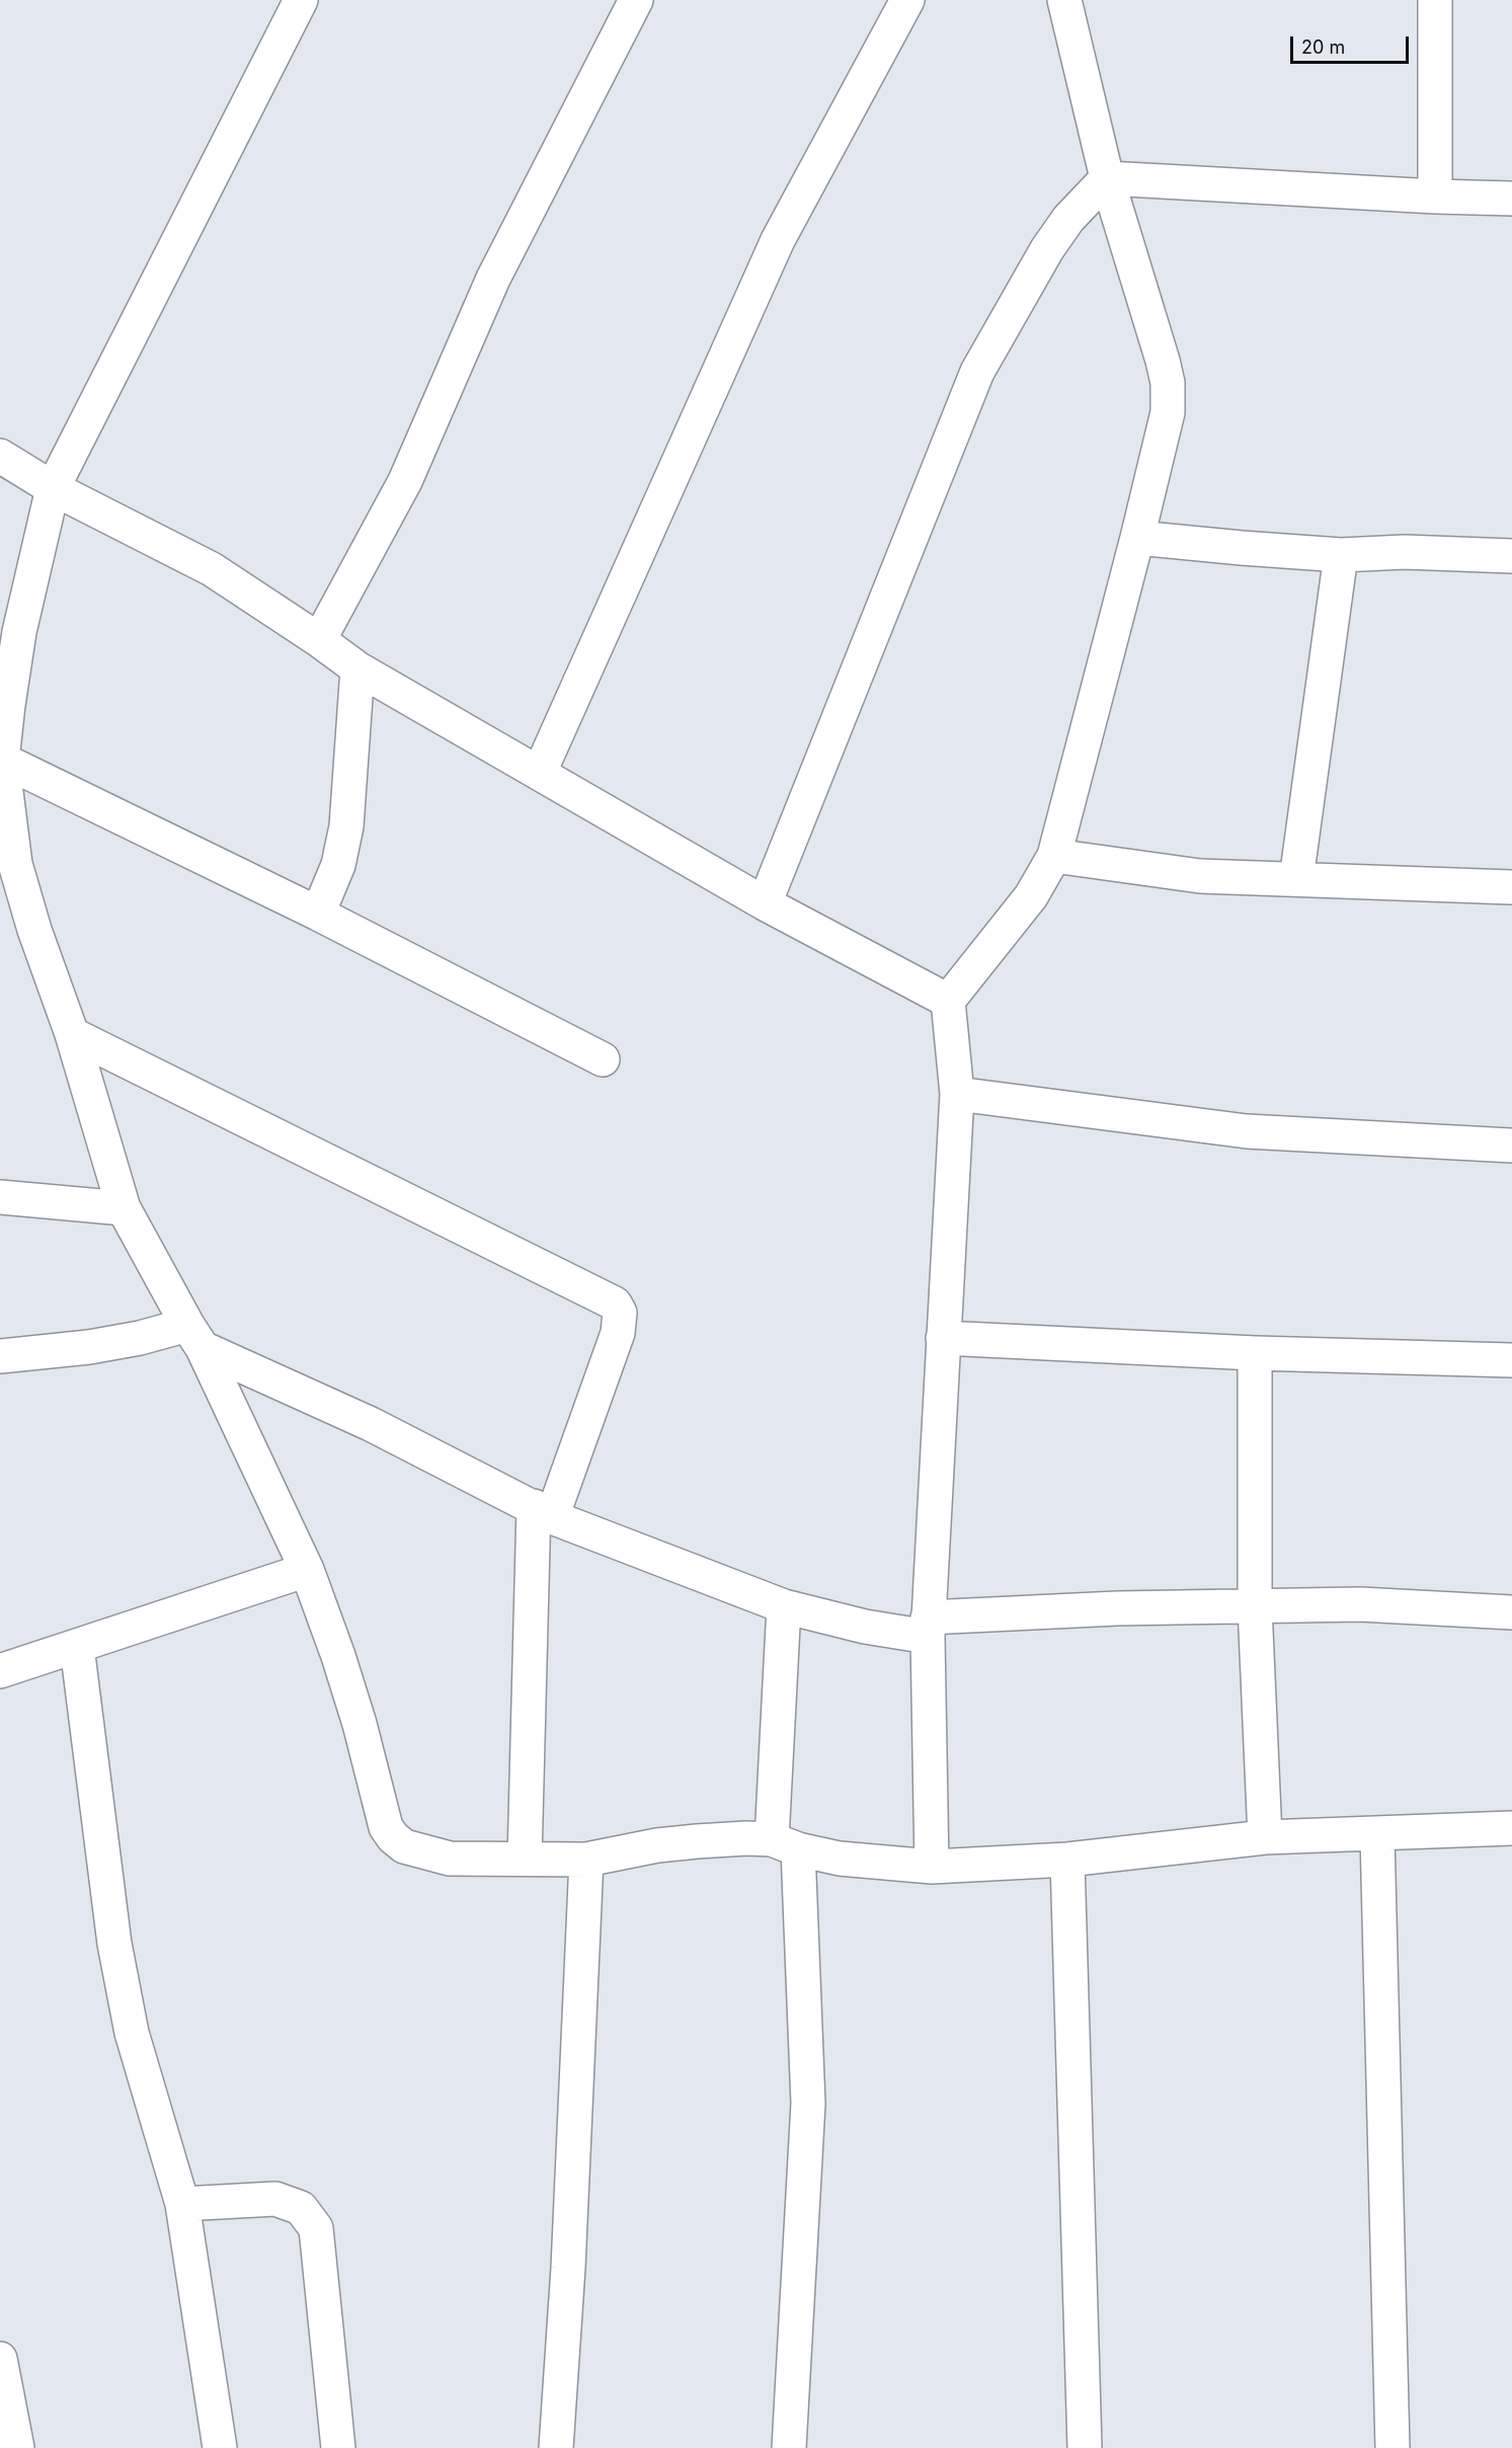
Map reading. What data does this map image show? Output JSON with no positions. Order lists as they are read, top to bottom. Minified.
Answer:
{"scale_bar":"20 m"}
